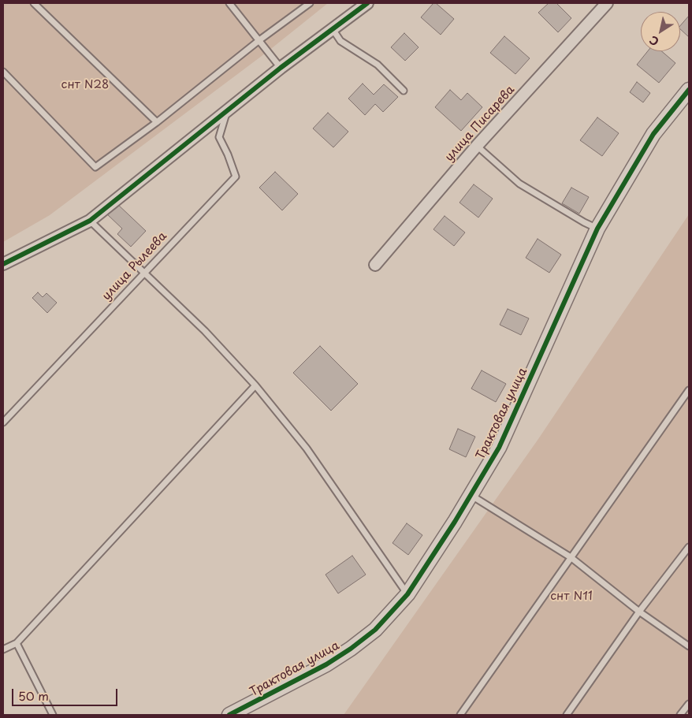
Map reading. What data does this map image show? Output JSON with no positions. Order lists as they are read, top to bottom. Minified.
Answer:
{"streets":{"street":["улица Писарева","Трактовая улица"],"lane":["улица Рылеева"]},"parks":["снт N28","снт N11"],"scale_bar":"50 m","north":"bottom left"}
